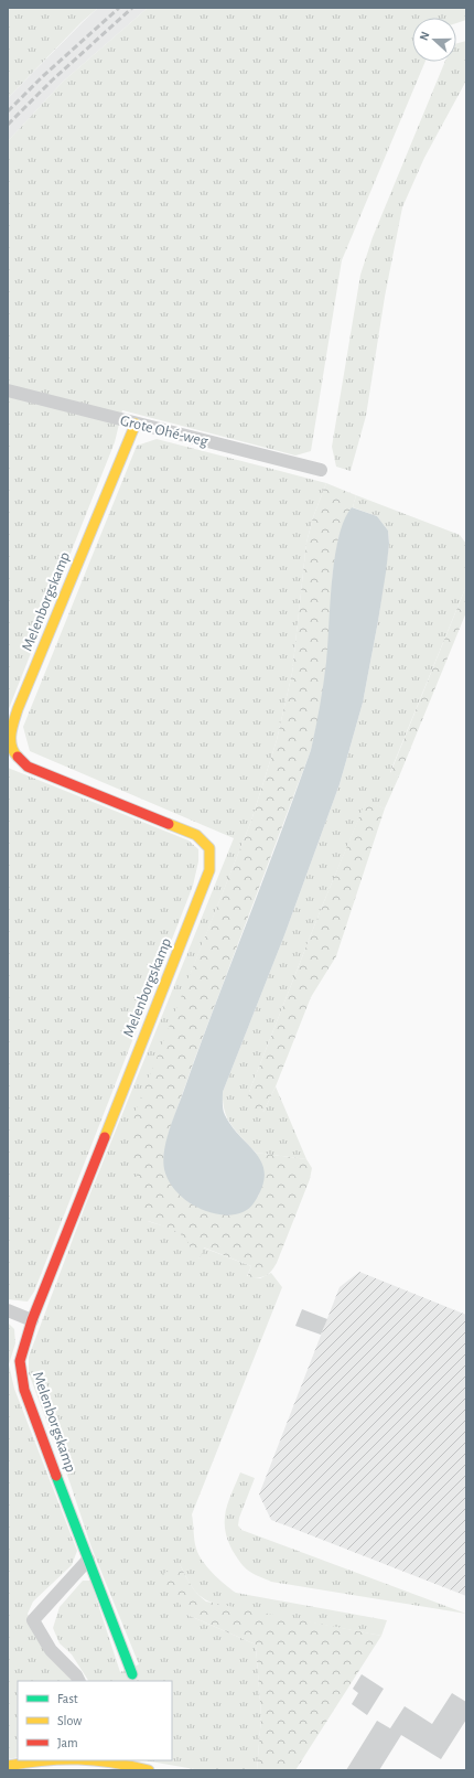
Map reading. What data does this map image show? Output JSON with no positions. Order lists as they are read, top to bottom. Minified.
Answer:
{"streets":{"street":["Grote Ohé-weg","Melenborgskamp"]},"crossings":[["Grote Ohé-weg","Melenborgskamp"]],"legend":["Fast","Slow","Jam"],"north":"left"}
